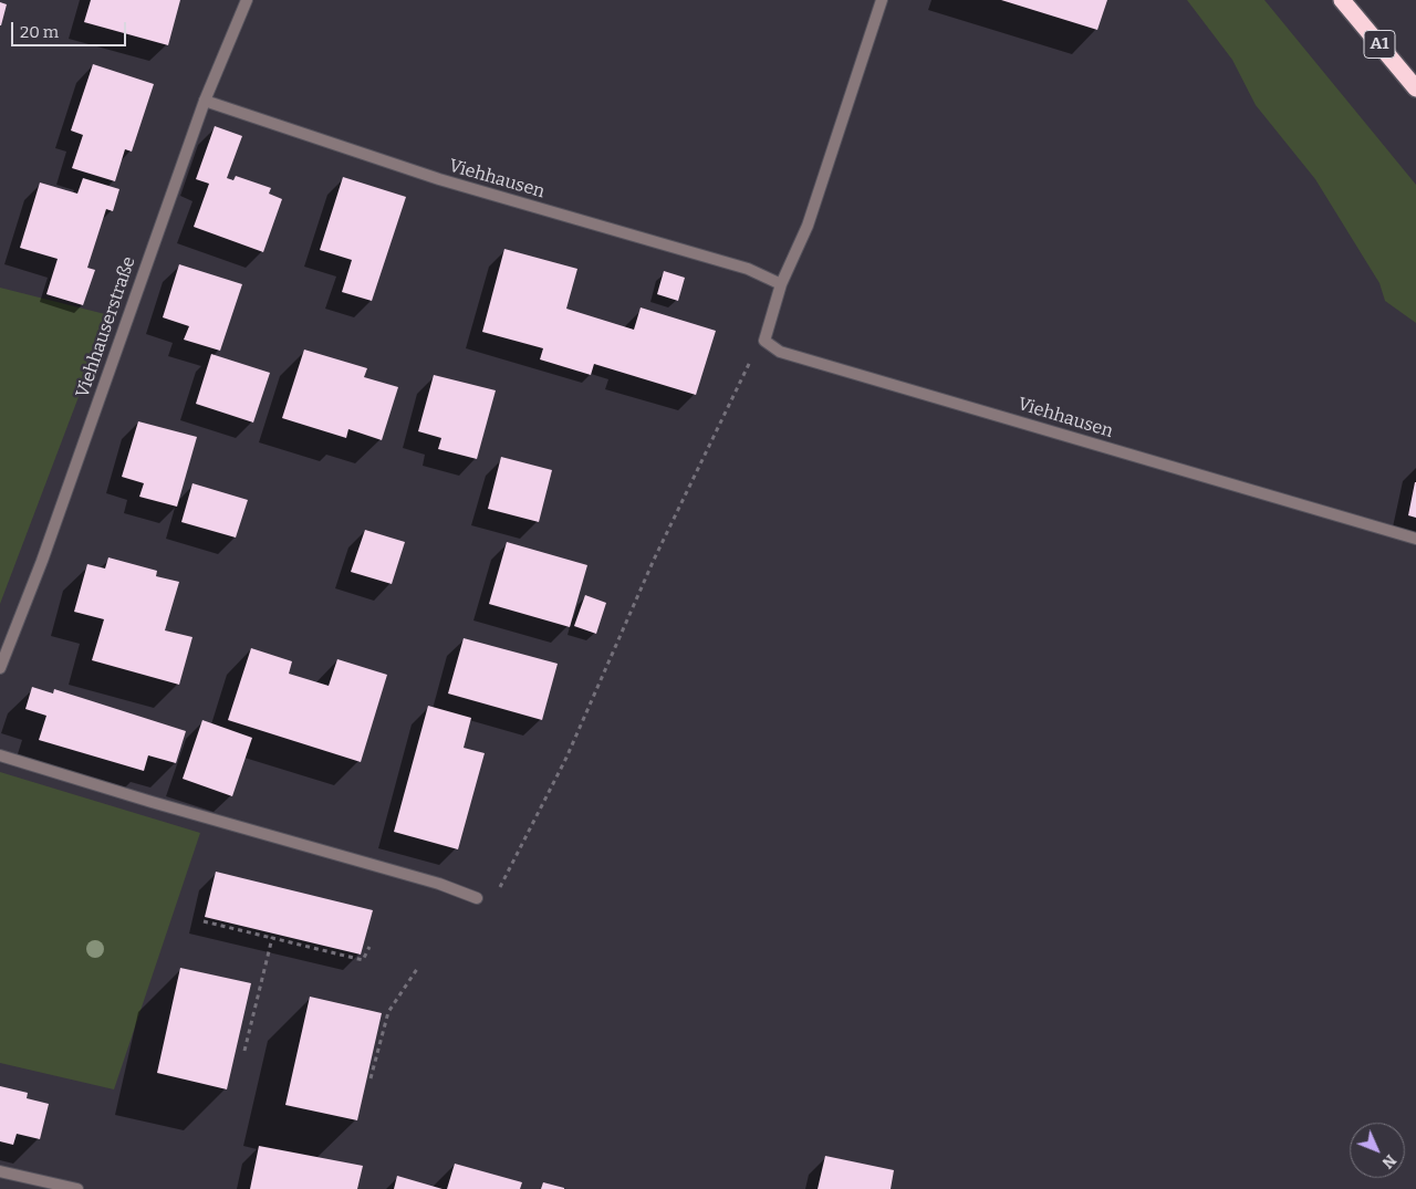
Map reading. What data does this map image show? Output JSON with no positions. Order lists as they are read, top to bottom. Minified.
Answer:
{"streets":{"highway":["A1"],"street":["Viehhausen","Viehhauserstraße"]},"crossings":[["Viehhausen","Viehhauserstraße"]],"scale_bar":"20 m","north":"bottom right"}
